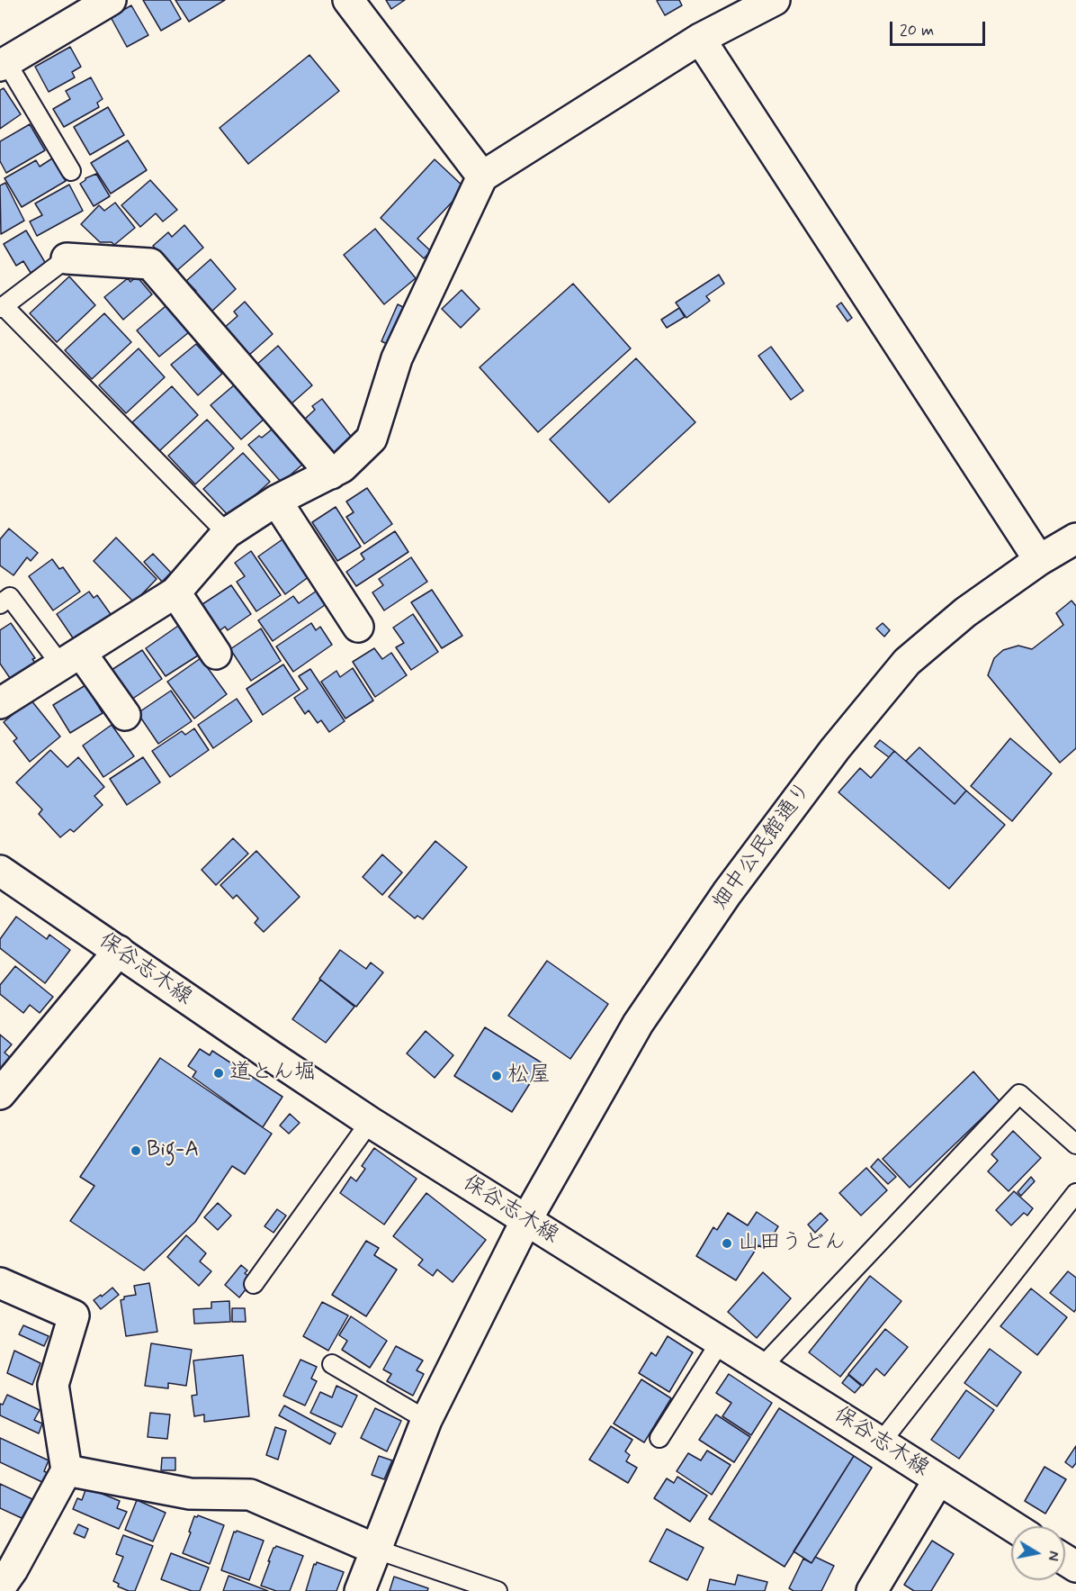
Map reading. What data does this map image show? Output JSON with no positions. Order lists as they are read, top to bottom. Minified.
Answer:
{"streets":{"street":["畑中公民館通り","保谷志木線"]},"crossings":[["畑中公民館通り","保谷志木線"]],"places":["道とん堀","松屋","Big-A","山田うどん"],"scale_bar":"20 m","north":"right"}
